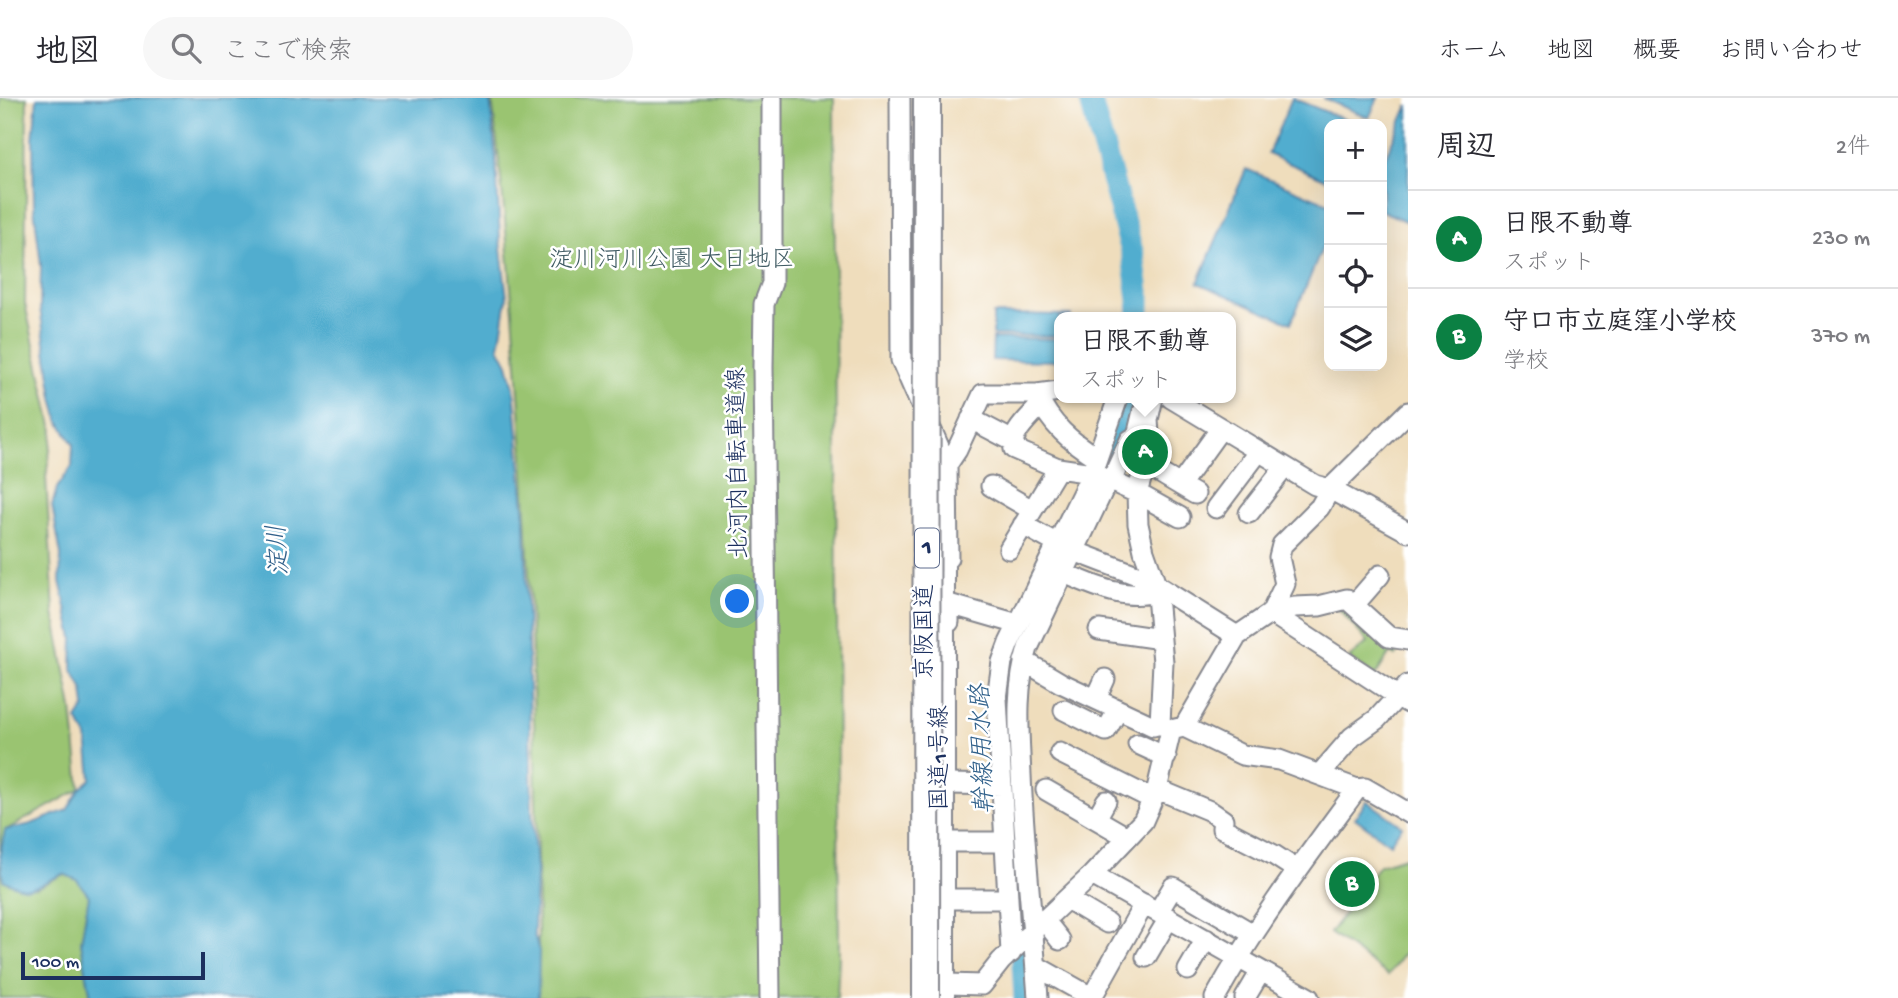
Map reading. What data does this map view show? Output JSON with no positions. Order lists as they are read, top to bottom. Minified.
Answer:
{"streets":{"highway":["1","京阪国道"],"street":["北河内自転車道線"]},"water":["淀川","幹線用水路"],"parks":["淀川河川公園 大日地区"],"scale_bar":"100 m","page":{"header":"地図","search":"ここで検索","nav":["ホーム","地図","概要","お問い合わせ"],"heading":["周辺","2件"],"map_buttons":["+","−"],"list":[{"mark":"A","name":"日限不動尊","note":"スポット","value":"230 m"},{"mark":"B","name":"守口市立庭窪小学校","note":"学校","value":"370 m"}],"popup":["日限不動尊","スポット"],"pins":["A","B"],"scale":"100 m"}}
